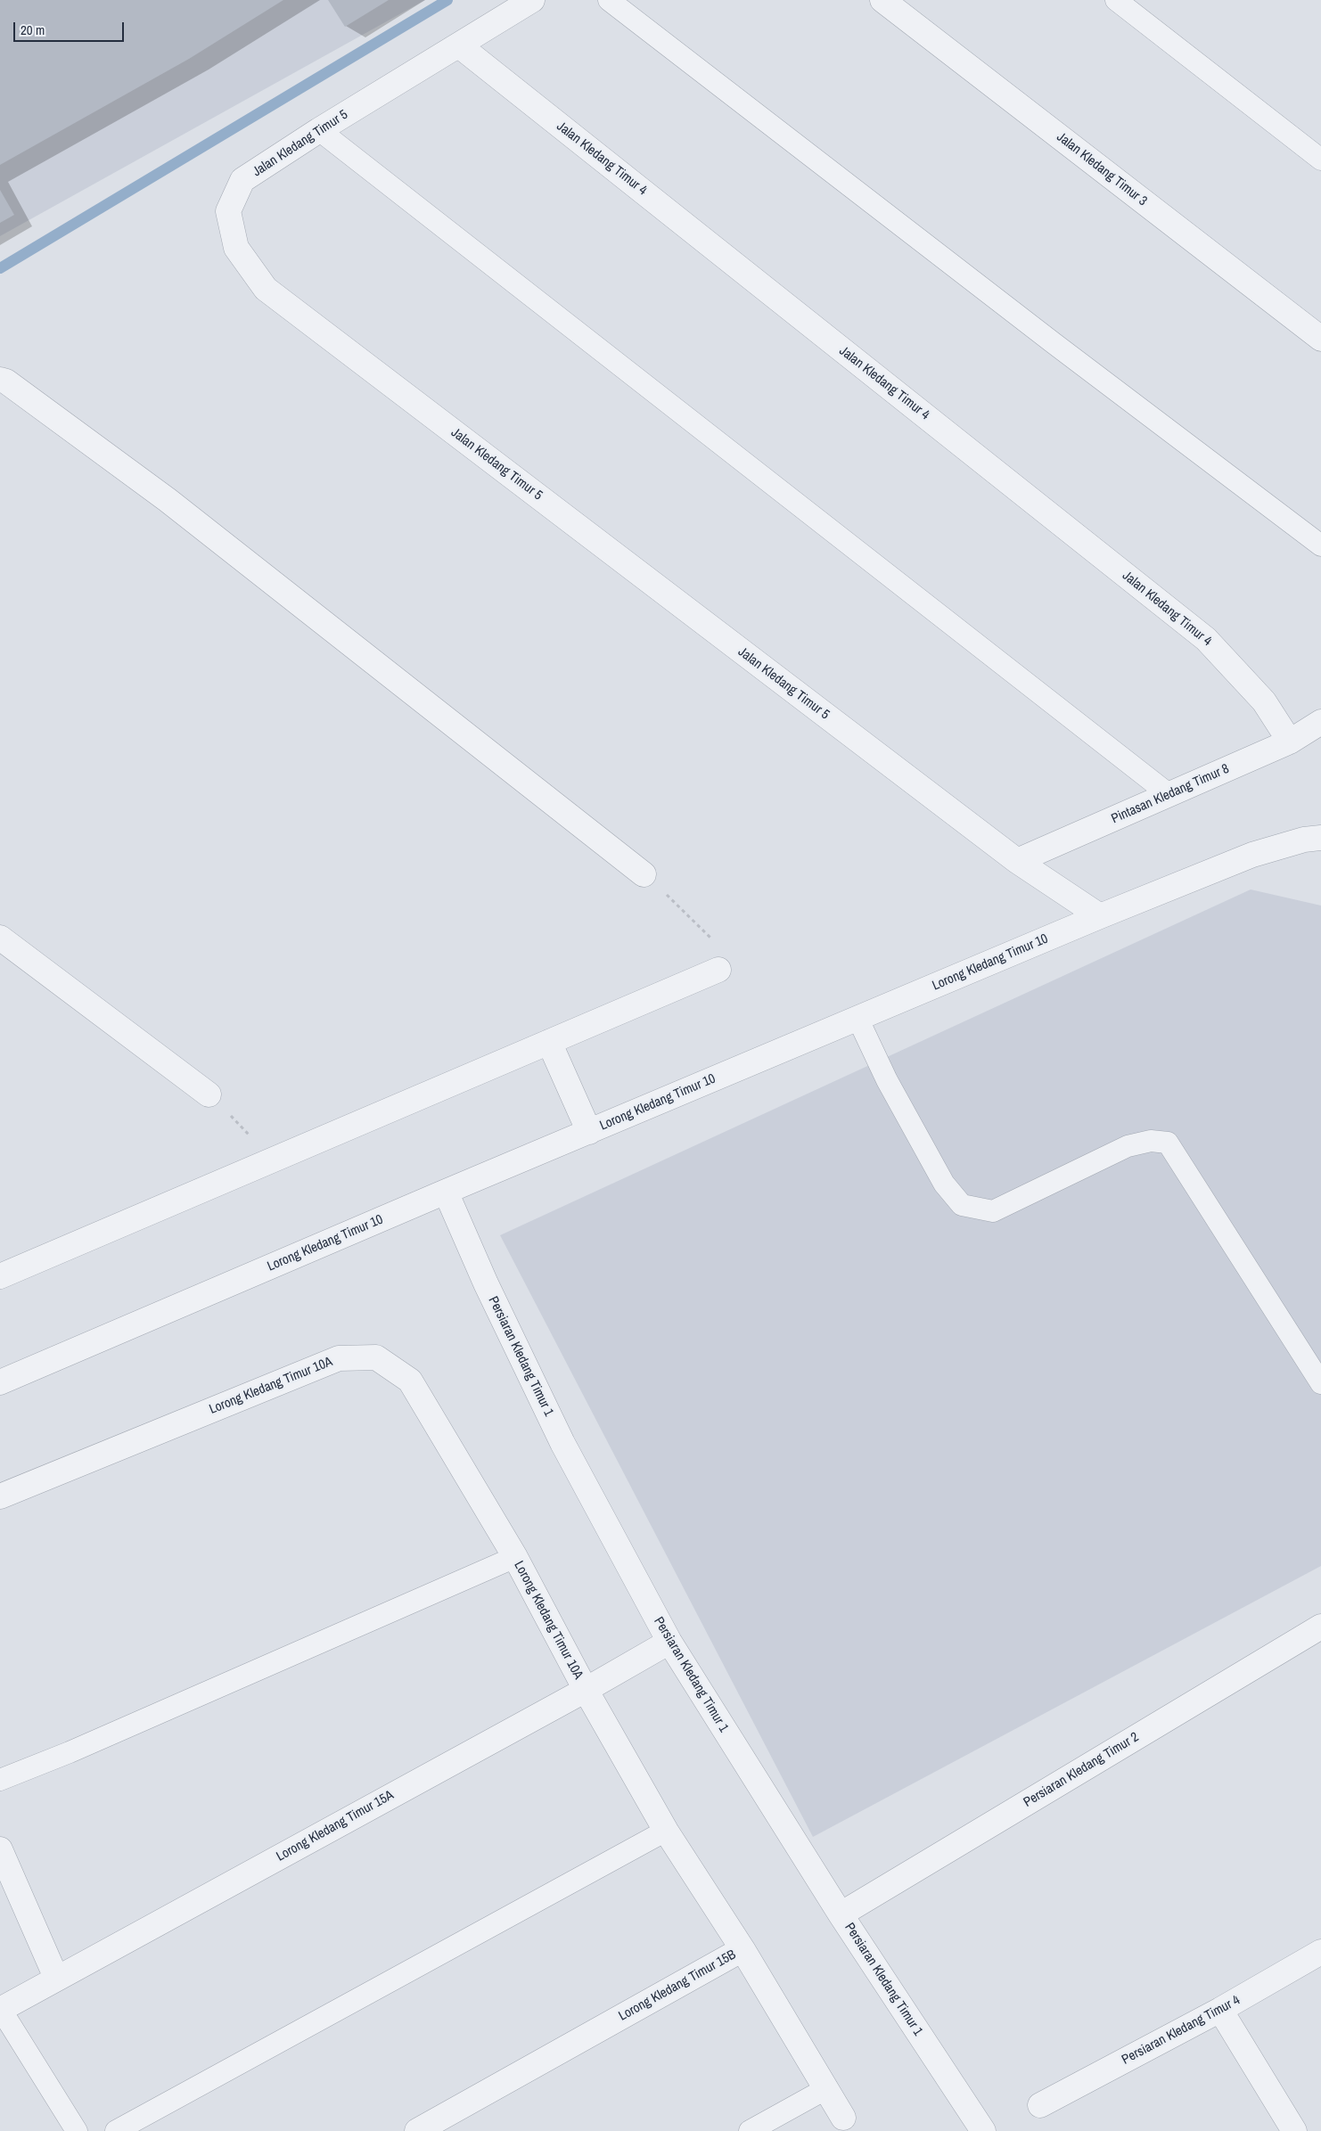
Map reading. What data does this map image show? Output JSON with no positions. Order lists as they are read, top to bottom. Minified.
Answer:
{"streets":{"street":["Jalan Kledang Timur 5","Jalan Kledang Timur 4","Jalan Kledang Timur 3","Pintasan Kledang Timur 8","Lorong Kledang Timur 10","Persiaran Kledang Timur 1","Lorong Kledang Timur 10A","Persiaran Kledang Timur 2","Lorong Kledang Timur 15A","Lorong Kledang Timur 15B","Persiaran Kledang Timur 4"]},"crossings":[["Jalan Kledang Timur 5","Jalan Kledang Timur 4"],["Jalan Kledang Timur 5","Pintasan Kledang Timur 8"],["Jalan Kledang Timur 5","Lorong Kledang Timur 10"],["Jalan Kledang Timur 4","Pintasan Kledang Timur 8"],["Lorong Kledang Timur 10","Persiaran Kledang Timur 1"],["Persiaran Kledang Timur 1","Persiaran Kledang Timur 2"],["Persiaran Kledang Timur 1","Lorong Kledang Timur 15A"],["Lorong Kledang Timur 10A","Lorong Kledang Timur 15A"],["Lorong Kledang Timur 10A","Lorong Kledang Timur 15B"],["Lorong Kledang Timur 15A","Lorong Kledang Timur 15B"]],"scale_bar":"20 m"}
